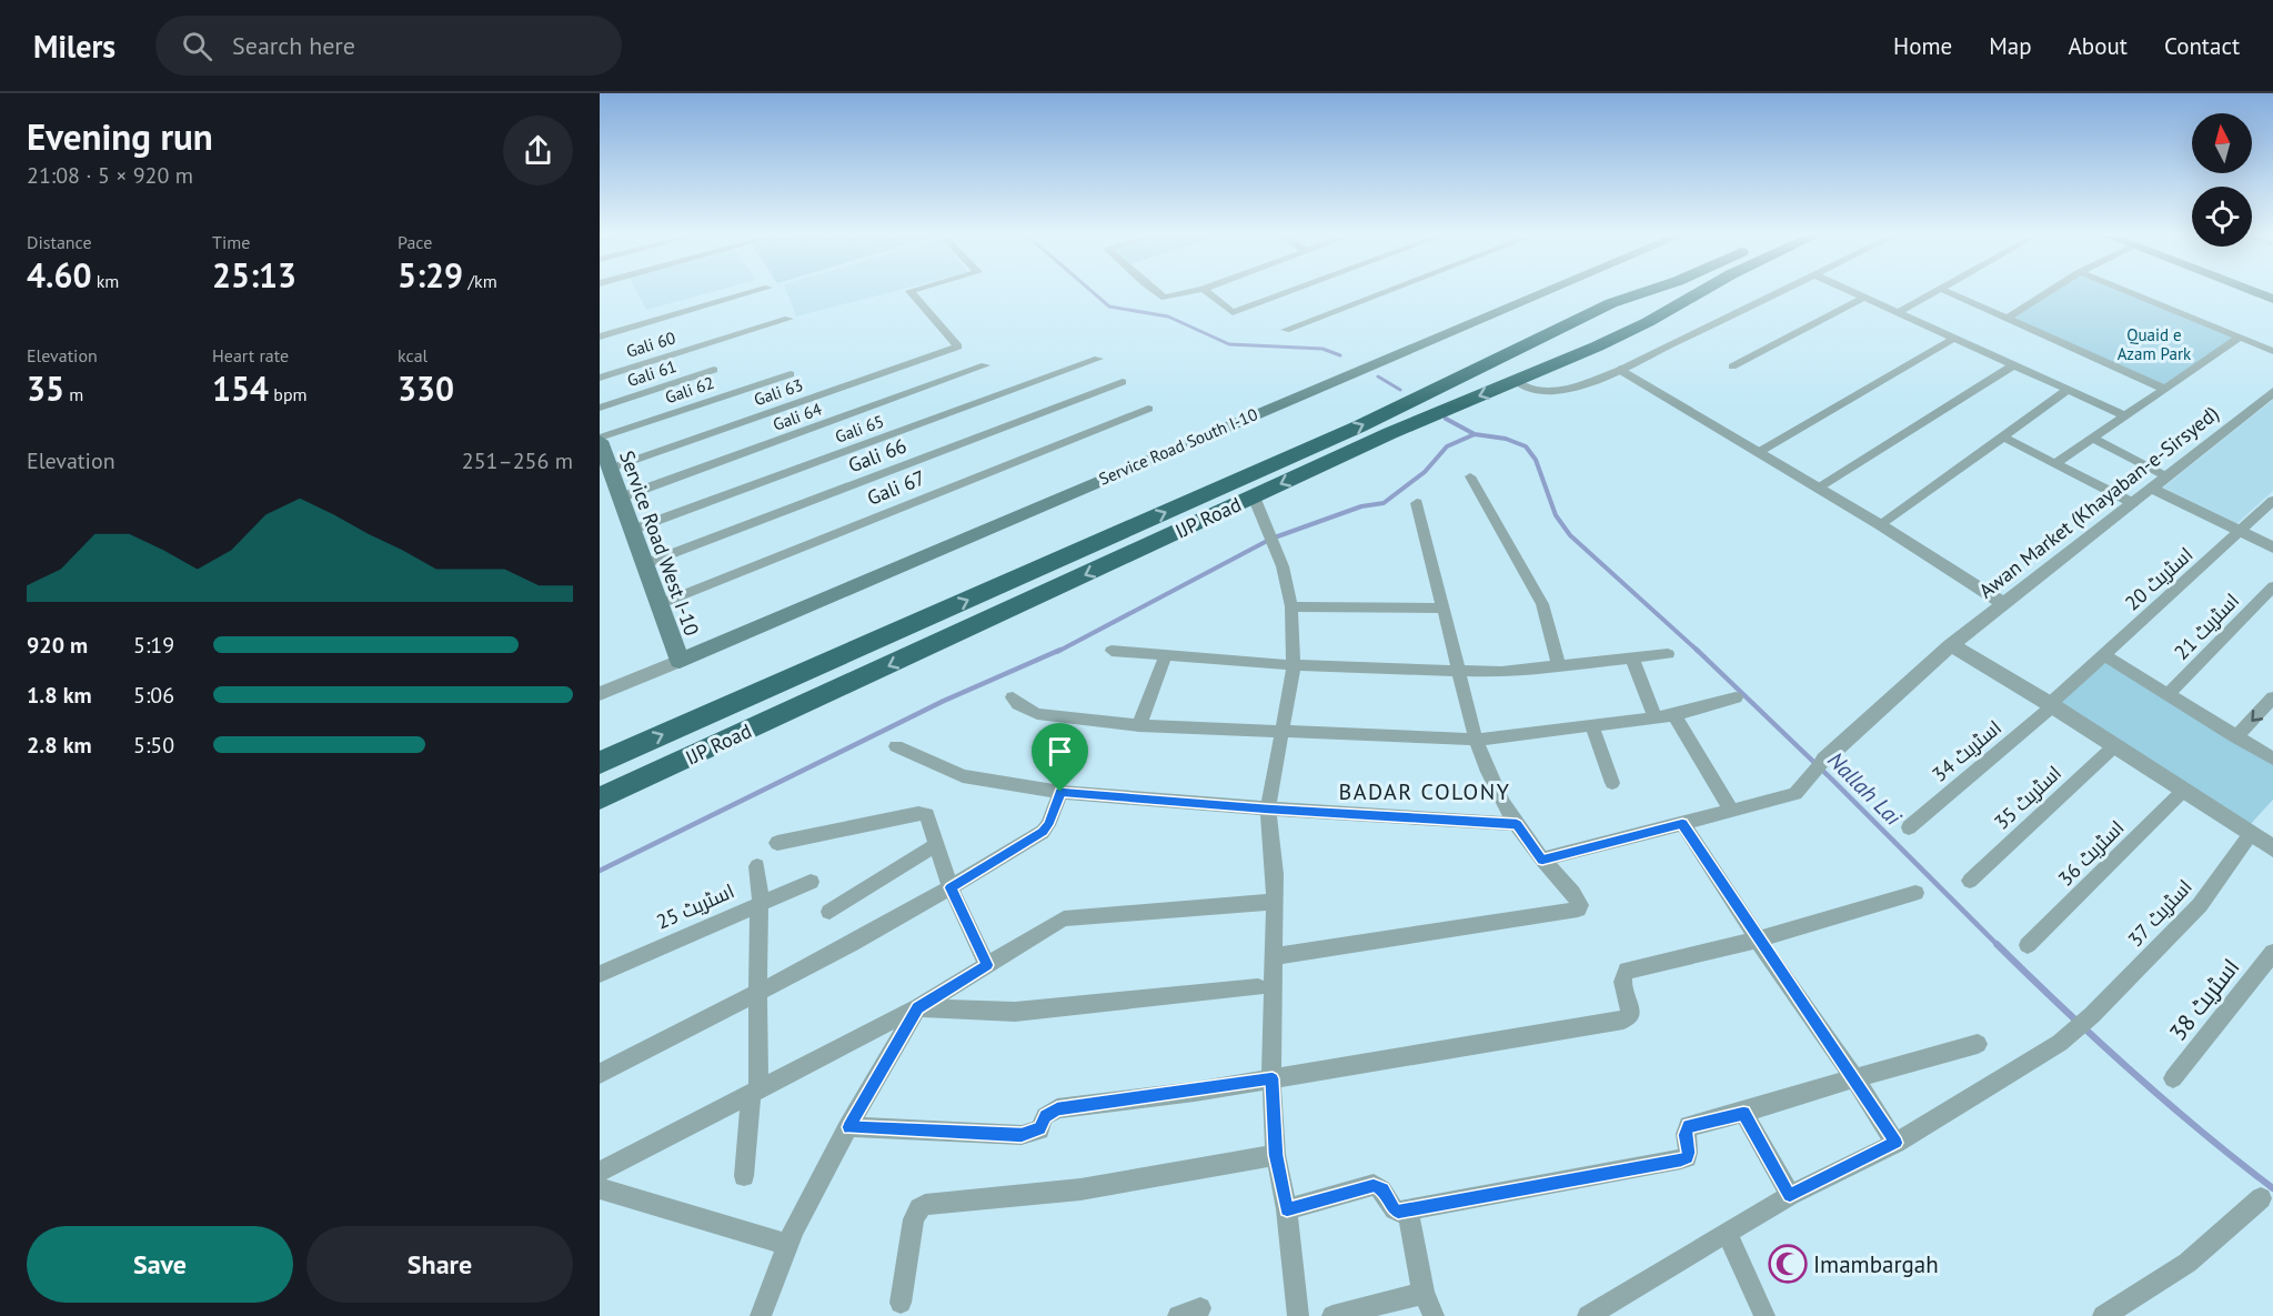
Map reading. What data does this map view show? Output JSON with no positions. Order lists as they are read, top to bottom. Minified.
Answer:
{"streets":{"highway":["IJP Road"],"main road":["Service Road South I-10","Service Road West I-10"],"street":["Gali 60","Gali 61","Gali 62","Gali 63","Gali 64","Gali 65","Gali 66","Gali 67","Awan Market (Khayaban-e-Sirsyed)","اسٹریٹ 20","اسٹریٹ 21","اسٹریٹ 34","اسٹریٹ 35","اسٹریٹ 36","اسٹریٹ 25","اسٹریٹ 37","اسٹریٹ 38"]},"crossings":[["Gali 62","Service Road West I-10"],["Gali 63","Service Road West I-10"],["Gali 64","Service Road West I-10"],["Gali 65","Service Road West I-10"],["Service Road South I-10","Service Road West I-10"],["Gali 66","Service Road West I-10"],["Gali 67","Service Road West I-10"],["اسٹریٹ 20","اسٹریٹ 34"]],"districts":["BADAR COLONY"],"water":["Nallah Lai"],"parks":["Quaid e Azam Park"],"places":{"mosque":["Imambargah"]},"north":"top","page":{"header":"Milers","search":"Search here","nav":["Home","Map","About","Contact"],"heading":["Evening run","21:08 · 5 × 920 m"],"stats":[["Distance","4.60 km"],["Time","25:13"],["Pace","5:29 /km"],["Elevation","35 m"],["Heart rate","154 bpm"],["kcal","330"]],"chart":["Elevation","251–256 m"],"list":[{"name":"920 m","note":"5:19"},{"name":"1.8 km","note":"5:06"},{"name":"2.8 km","note":"5:50"}],"buttons":["Save","Share"]}}
